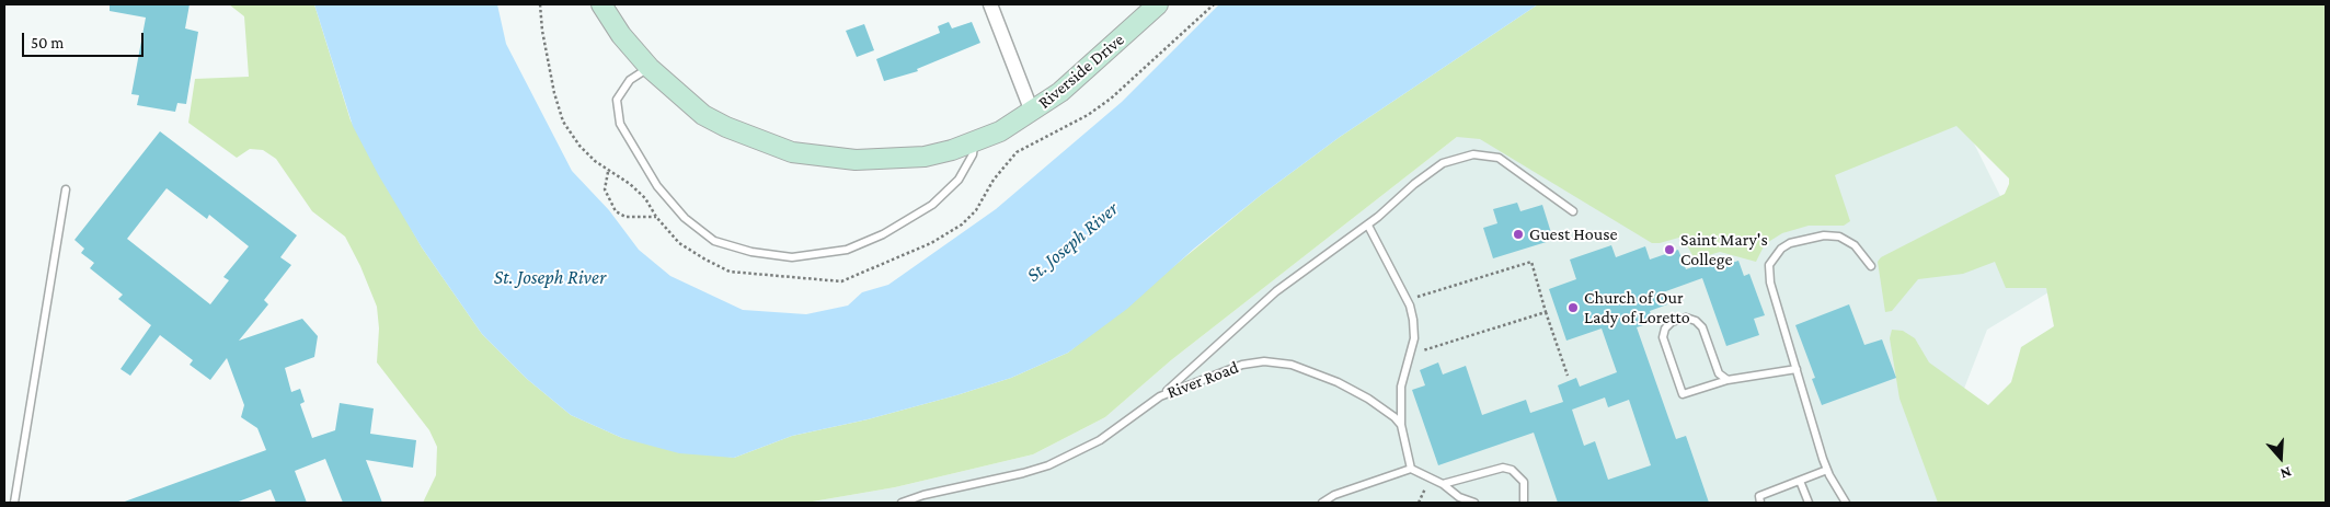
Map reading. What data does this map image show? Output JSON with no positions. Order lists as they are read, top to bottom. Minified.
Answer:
{"streets":{"street":["Riverside Drive"],"lane":["River Road"]},"water":["St. Joseph River"],"places":["Guest House","Saint Mary's College","Church of Our Lady of Loretto"],"scale_bar":"50 m","north":"bottom"}
